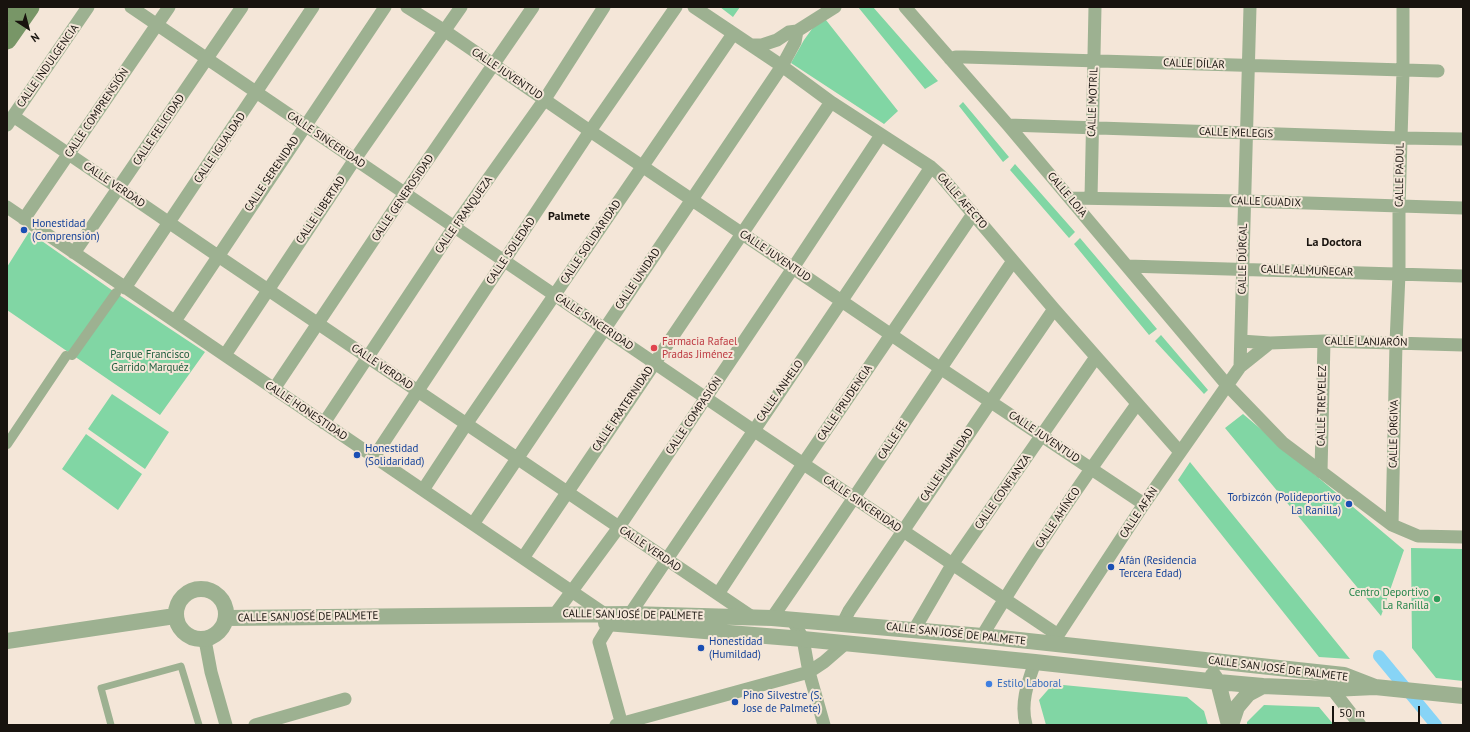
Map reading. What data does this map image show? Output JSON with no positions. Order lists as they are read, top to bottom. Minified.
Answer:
{"streets":{"street":["CALLE DÍLAR","CALLE INDULGENCIA","CALLE JUVENTUD","CALLE MOTRIL","CALLE COMPRENSIÓN","CALLE FELICIDAD","CALLE MELEGIS","CALLE SINCERIDAD","CALLE IGUALDAD","CALLE SERENIDAD","CALLE PADUL","CALLE VERDAD","CALLE LOJA","CALLE GENEROSIDAD","CALLE AFECTO","CALLE GUADIX","CALLE LIBERTAD","CALLE FRANQUEZA","CALLE SOLIDARIDAD","CALLE SOLEDAD","CALLE DÚRCAL","CALLE ALMUÑECAR","CALLE UNIDAD","CALLE LANJARÓN","CALLE ANHELO","CALLE PRUDENCIA","CALLE TREVELEZ","CALLE FRATERNIDAD","CALLE HONESTIDAD","CALLE COMPASIÓN","CALLE ÓRGIVA","CALLE FE","CALLE HUMILDAD","CALLE CONFIANZA","CALLE AFÁN","CALLE AHÍNCO","CALLE SAN JOSÉ DE PALMETE"]},"crossings":[["CALLE DÍLAR","CALLE MOTRIL"],["CALLE DÍLAR","CALLE PADUL"],["CALLE DÍLAR","CALLE LOJA"],["CALLE DÍLAR","CALLE DÚRCAL"],["CALLE INDULGENCIA","CALLE VERDAD"],["CALLE JUVENTUD","CALLE GENEROSIDAD"],["CALLE JUVENTUD","CALLE LIBERTAD"],["CALLE JUVENTUD","CALLE FRANQUEZA"],["CALLE JUVENTUD","CALLE SOLIDARIDAD"],["CALLE JUVENTUD","CALLE SOLEDAD"],["CALLE JUVENTUD","CALLE UNIDAD"],["CALLE JUVENTUD","CALLE ANHELO"],["CALLE JUVENTUD","CALLE PRUDENCIA"],["CALLE JUVENTUD","CALLE FRATERNIDAD"],["CALLE JUVENTUD","CALLE COMPASIÓN"],["CALLE JUVENTUD","CALLE FE"],["CALLE JUVENTUD","CALLE HUMILDAD"],["CALLE JUVENTUD","CALLE CONFIANZA"],["CALLE JUVENTUD","CALLE AFÁN"],["CALLE JUVENTUD","CALLE AHÍNCO"],["CALLE MOTRIL","CALLE MELEGIS"],["CALLE MOTRIL","CALLE GUADIX"],["CALLE COMPRENSIÓN","CALLE SINCERIDAD"],["CALLE COMPRENSIÓN","CALLE VERDAD"],["CALLE COMPRENSIÓN","CALLE HONESTIDAD"],["CALLE FELICIDAD","CALLE SINCERIDAD"],["CALLE FELICIDAD","CALLE VERDAD"],["CALLE FELICIDAD","CALLE HONESTIDAD"],["CALLE MELEGIS","CALLE PADUL"],["CALLE MELEGIS","CALLE LOJA"],["CALLE MELEGIS","CALLE DÚRCAL"],["CALLE SINCERIDAD","CALLE IGUALDAD"],["CALLE SINCERIDAD","CALLE SERENIDAD"],["CALLE SINCERIDAD","CALLE GENEROSIDAD"],["CALLE SINCERIDAD","CALLE LIBERTAD"],["CALLE SINCERIDAD","CALLE FRANQUEZA"],["CALLE SINCERIDAD","CALLE SOLIDARIDAD"],["CALLE SINCERIDAD","CALLE SOLEDAD"],["CALLE SINCERIDAD","CALLE UNIDAD"],["CALLE SINCERIDAD","CALLE ANHELO"],["CALLE SINCERIDAD","CALLE PRUDENCIA"],["CALLE SINCERIDAD","CALLE FRATERNIDAD"],["CALLE SINCERIDAD","CALLE COMPASIÓN"],["CALLE SINCERIDAD","CALLE FE"],["CALLE SINCERIDAD","CALLE HUMILDAD"],["CALLE SINCERIDAD","CALLE CONFIANZA"],["CALLE SINCERIDAD","CALLE AFÁN"],["CALLE SINCERIDAD","CALLE AHÍNCO"],["CALLE SINCERIDAD","CALLE SAN JOSÉ DE PALMETE"],["CALLE IGUALDAD","CALLE VERDAD"],["CALLE IGUALDAD","CALLE HONESTIDAD"],["CALLE SERENIDAD","CALLE VERDAD"],["CALLE SERENIDAD","CALLE HONESTIDAD"],["CALLE PADUL","CALLE GUADIX"],["CALLE PADUL","CALLE ALMUÑECAR"],["CALLE PADUL","CALLE LANJARÓN"],["CALLE PADUL","CALLE ÓRGIVA"],["CALLE VERDAD","CALLE GENEROSIDAD"],["CALLE VERDAD","CALLE LIBERTAD"],["CALLE VERDAD","CALLE FRANQUEZA"],["CALLE VERDAD","CALLE SOLIDARIDAD"],["CALLE VERDAD","CALLE SOLEDAD"],["CALLE VERDAD","CALLE UNIDAD"],["CALLE VERDAD","CALLE ANHELO"],["CALLE VERDAD","CALLE PRUDENCIA"],["CALLE VERDAD","CALLE FRATERNIDAD"],["CALLE VERDAD","CALLE COMPASIÓN"],["CALLE VERDAD","CALLE SAN JOSÉ DE PALMETE"],["CALLE LOJA","CALLE GUADIX"],["CALLE LOJA","CALLE ALMUÑECAR"],["CALLE LOJA","CALLE TREVELEZ"],["CALLE LOJA","CALLE ÓRGIVA"],["CALLE LOJA","CALLE AFÁN"],["CALLE GENEROSIDAD","CALLE HONESTIDAD"],["CALLE AFECTO","CALLE SOLIDARIDAD"],["CALLE AFECTO","CALLE UNIDAD"],["CALLE AFECTO","CALLE ANHELO"],["CALLE AFECTO","CALLE PRUDENCIA"],["CALLE AFECTO","CALLE FRATERNIDAD"],["CALLE AFECTO","CALLE COMPASIÓN"],["CALLE AFECTO","CALLE FE"],["CALLE AFECTO","CALLE HUMILDAD"],["CALLE AFECTO","CALLE CONFIANZA"],["CALLE AFECTO","CALLE AFÁN"],["CALLE AFECTO","CALLE AHÍNCO"],["CALLE GUADIX","CALLE DÚRCAL"],["CALLE LIBERTAD","CALLE HONESTIDAD"],["CALLE FRANQUEZA","CALLE HONESTIDAD"],["CALLE SOLIDARIDAD","CALLE HONESTIDAD"],["CALLE SOLEDAD","CALLE HONESTIDAD"],["CALLE DÚRCAL","CALLE ALMUÑECAR"],["CALLE DÚRCAL","CALLE LANJARÓN"],["CALLE UNIDAD","CALLE HONESTIDAD"],["CALLE LANJARÓN","CALLE TREVELEZ"],["CALLE LANJARÓN","CALLE ÓRGIVA"],["CALLE ANHELO","CALLE SAN JOSÉ DE PALMETE"],["CALLE FRATERNIDAD","CALLE HONESTIDAD"],["CALLE HONESTIDAD","CALLE COMPASIÓN"],["CALLE HONESTIDAD","CALLE SAN JOSÉ DE PALMETE"],["CALLE COMPASIÓN","CALLE SAN JOSÉ DE PALMETE"],["CALLE FE","CALLE SAN JOSÉ DE PALMETE"],["CALLE HUMILDAD","CALLE SAN JOSÉ DE PALMETE"],["CALLE CONFIANZA","CALLE SAN JOSÉ DE PALMETE"],["CALLE AFÁN","CALLE SAN JOSÉ DE PALMETE"],["CALLE AHÍNCO","CALLE SAN JOSÉ DE PALMETE"]],"districts":["Palmete","La Doctora"],"parks":["Parque Francisco Garrido Marquéz"],"places":["Honestidad (Comprensión)","Farmacia Rafael Pradas Jiménez","Honestidad (Solidaridad)","Torbizcón (Polideportivo La Ranilla)","Afán (Residencia Tercera Edad)","Centro Deportivo La Ranilla","Honestidad (Humildad)","Estilo Laboral","Pino Silvestre (S. Jose de Palmete)"],"scale_bar":"50 m","north":"bottom right"}
